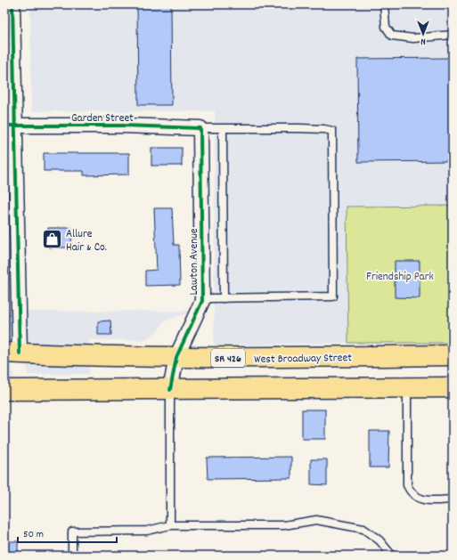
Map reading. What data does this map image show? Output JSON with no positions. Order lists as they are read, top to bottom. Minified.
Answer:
{"streets":{"main road":["West Broadway Street","SR 426"],"street":["Garden Street","Lawton Avenue"]},"crossings":[["Garden Street","Lawton Avenue"],["Lawton Avenue","West Broadway Street"]],"parks":["Friendship Park"],"places":{"shop":["Allure Hair & Co."]},"scale_bar":"50 m","north":"bottom"}
